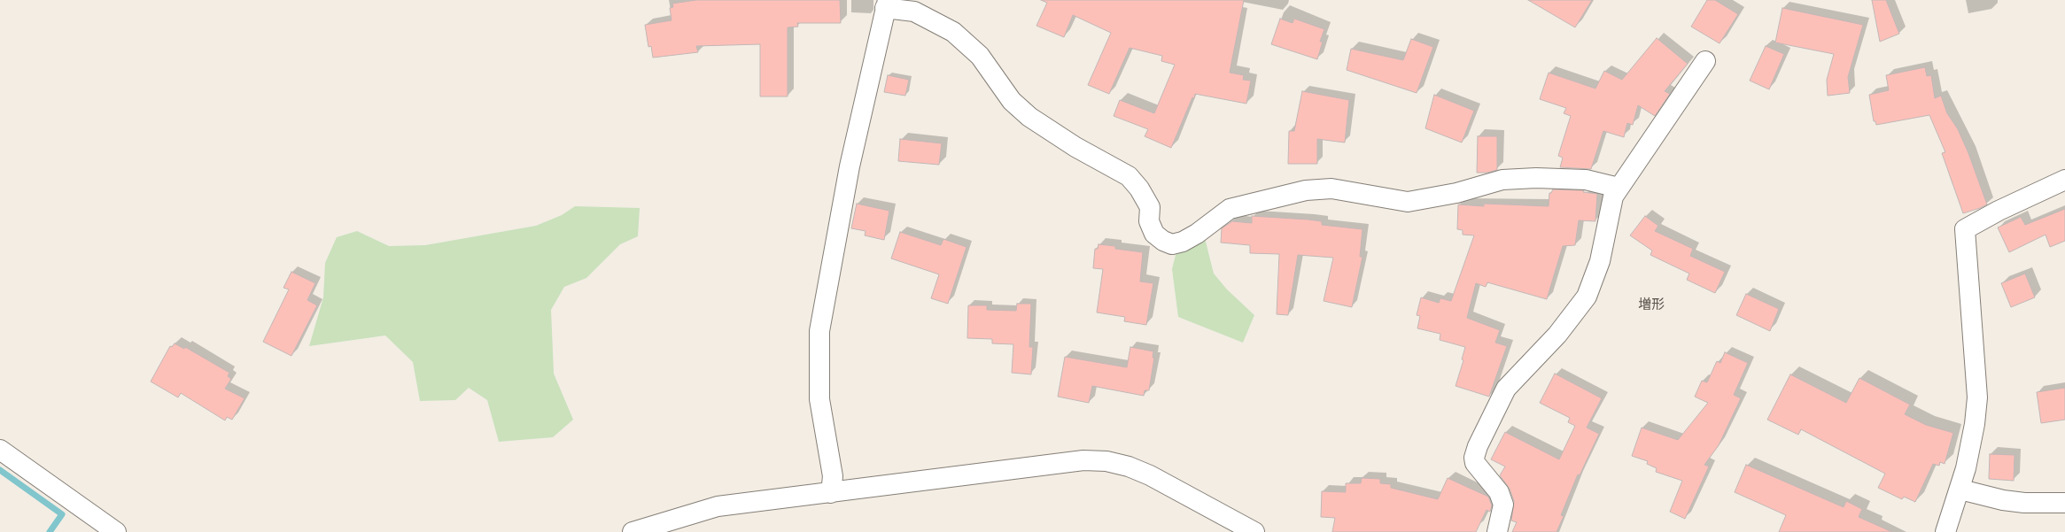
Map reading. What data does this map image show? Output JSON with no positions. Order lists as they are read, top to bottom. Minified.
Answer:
{"districts":["増形"]}
